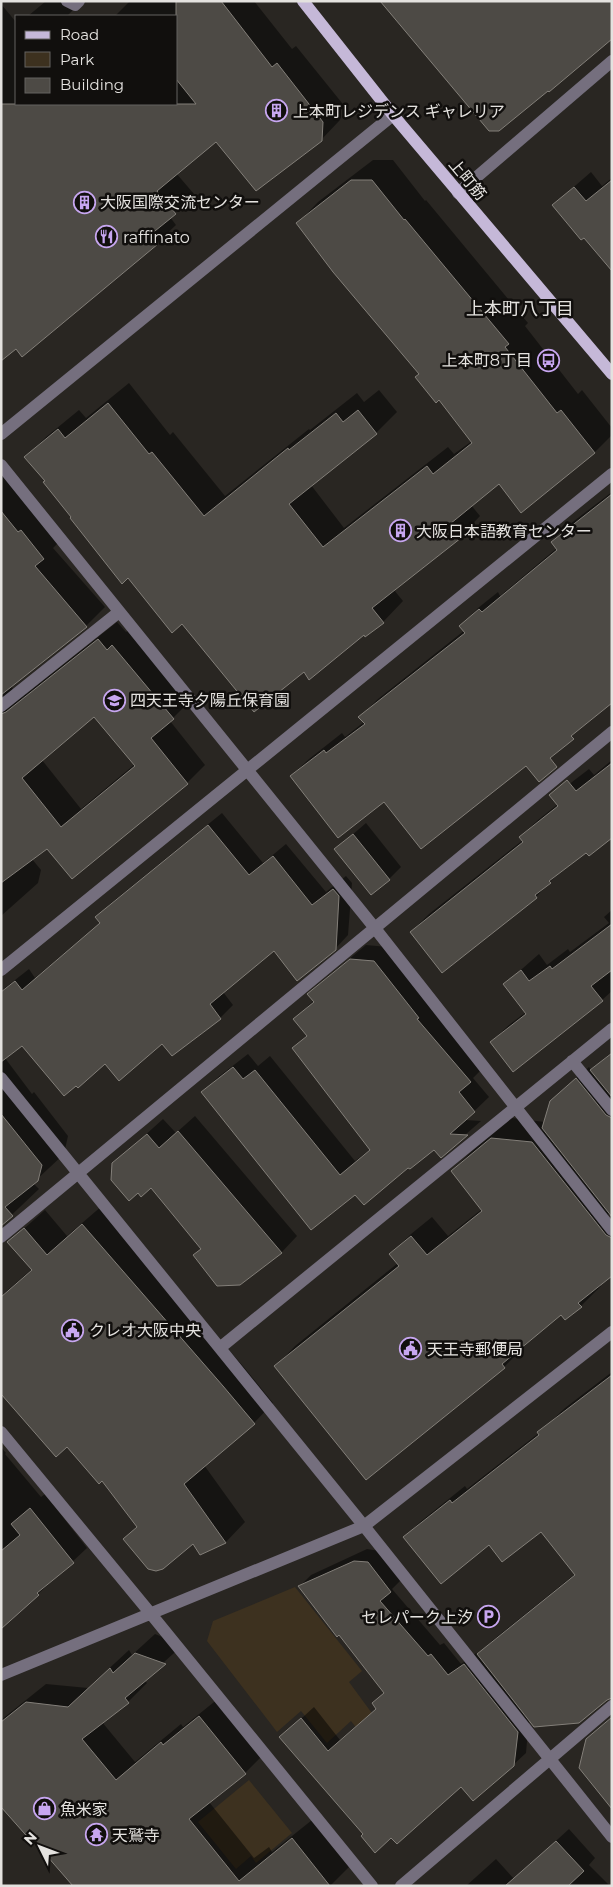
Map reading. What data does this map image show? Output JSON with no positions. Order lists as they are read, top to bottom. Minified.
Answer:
{"streets":{"main road":["上町筋"]},"districts":["上本町八丁目"],"places":{"building":["上本町レジデンス ギャレリア","大阪国際交流センター","大阪日本語教育センター"],"restaurant":["raffinato"],"bus stop":["上本町8丁目"],"school or university":["四天王寺夕陽丘保育園"],"public building":["クレオ大阪中央","天王寺郵便局"],"parking":["セレパーク上汐"],"shop":["魚米家"],"temple":["天鷲寺"]},"legend":["Road","Park","Building"],"north":"top left"}
